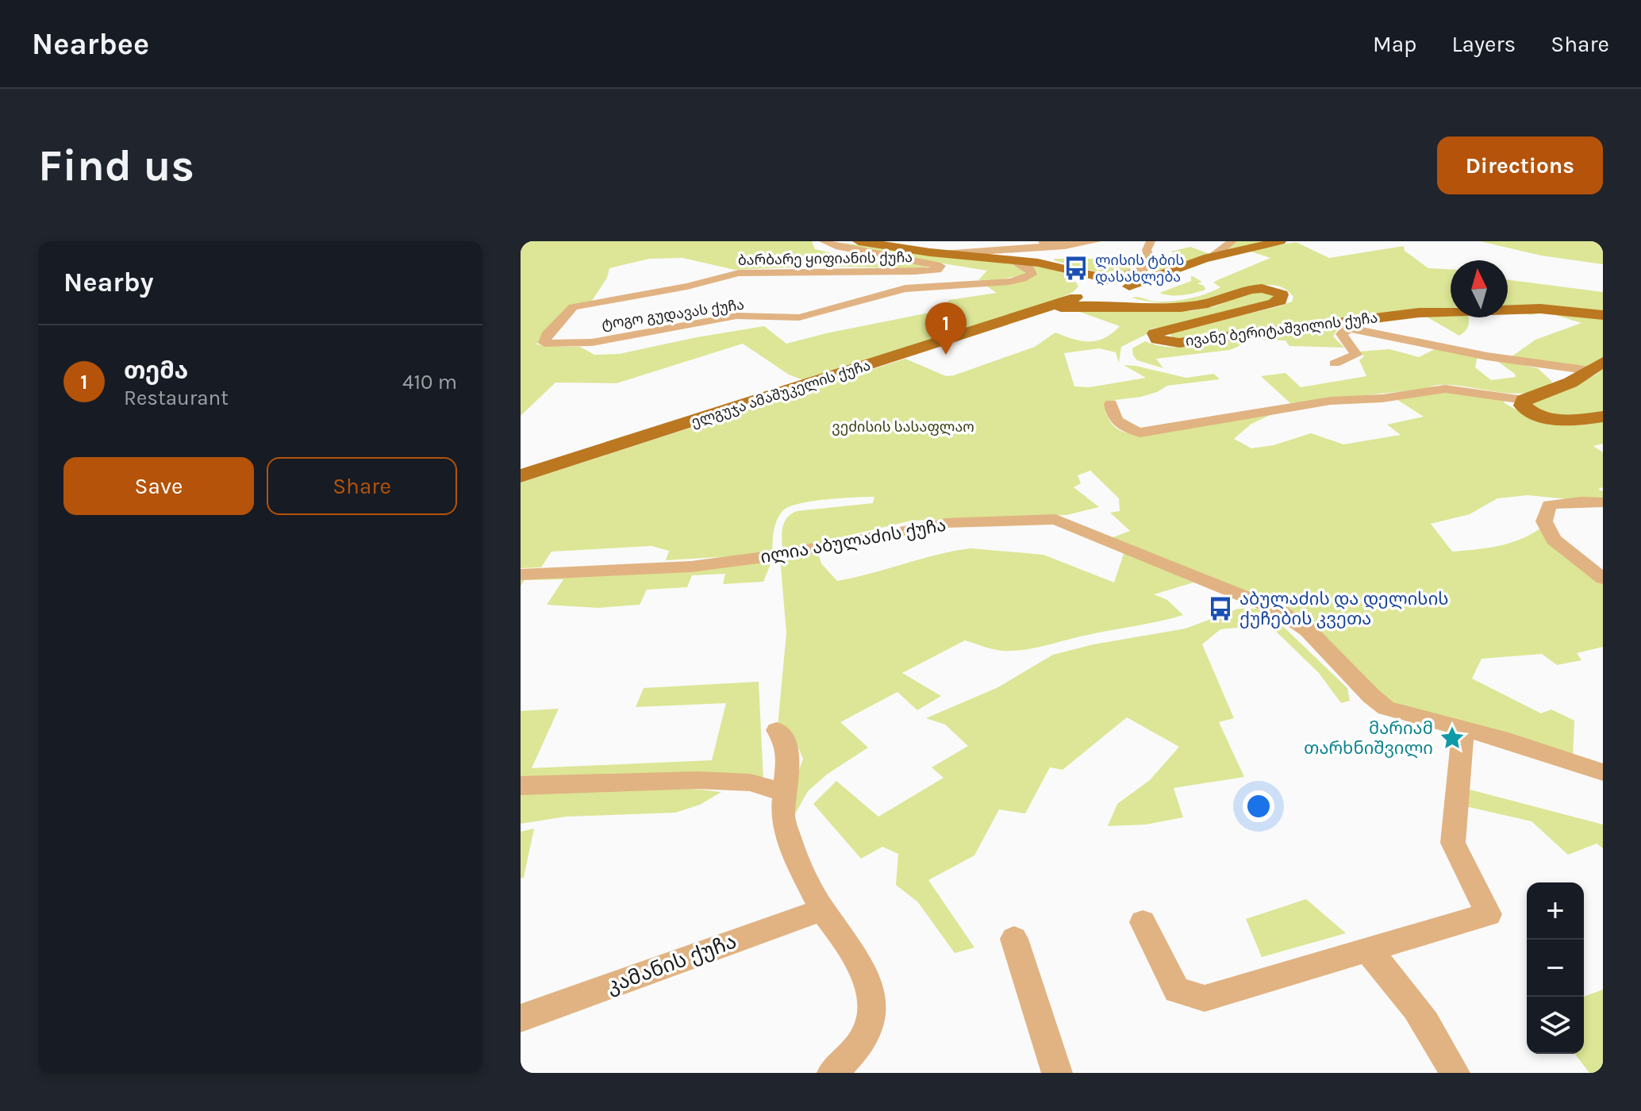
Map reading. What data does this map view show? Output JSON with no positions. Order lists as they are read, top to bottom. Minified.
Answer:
{"streets":{"main road":["ივანე ბერიტაშვილის ქუჩა","ელგუჯა ამაშუკელის ქუჩა"],"street":["ბარბარე ყიფიანის ქუჩა","ტოგო გუდავას ქუჩა","ილია აბულაძის ქუჩა","კამანის ქუჩა"]},"crossings":[["ბარბარე ყიფიანის ქუჩა","ტოგო გუდავას ქუჩა"]],"parks":["ვეძისის სასაფლაო"],"places":{"bus stop":["ლისის ტბის დასახლება","აბულაძის და დელისის ქუჩების კვეთა"],"place":["მარიამ თარხნიშვილი"]},"north":"top","page":{"header":"Nearbee","nav":["Map","Layers","Share"],"buttons":["Directions",["Save","Share"]],"title":"Find us","heading":"Nearby","pins":"1","list":[{"mark":"1","name":"თემა","note":"Restaurant","value":"410 m"}],"map_buttons":["+","−"]}}
